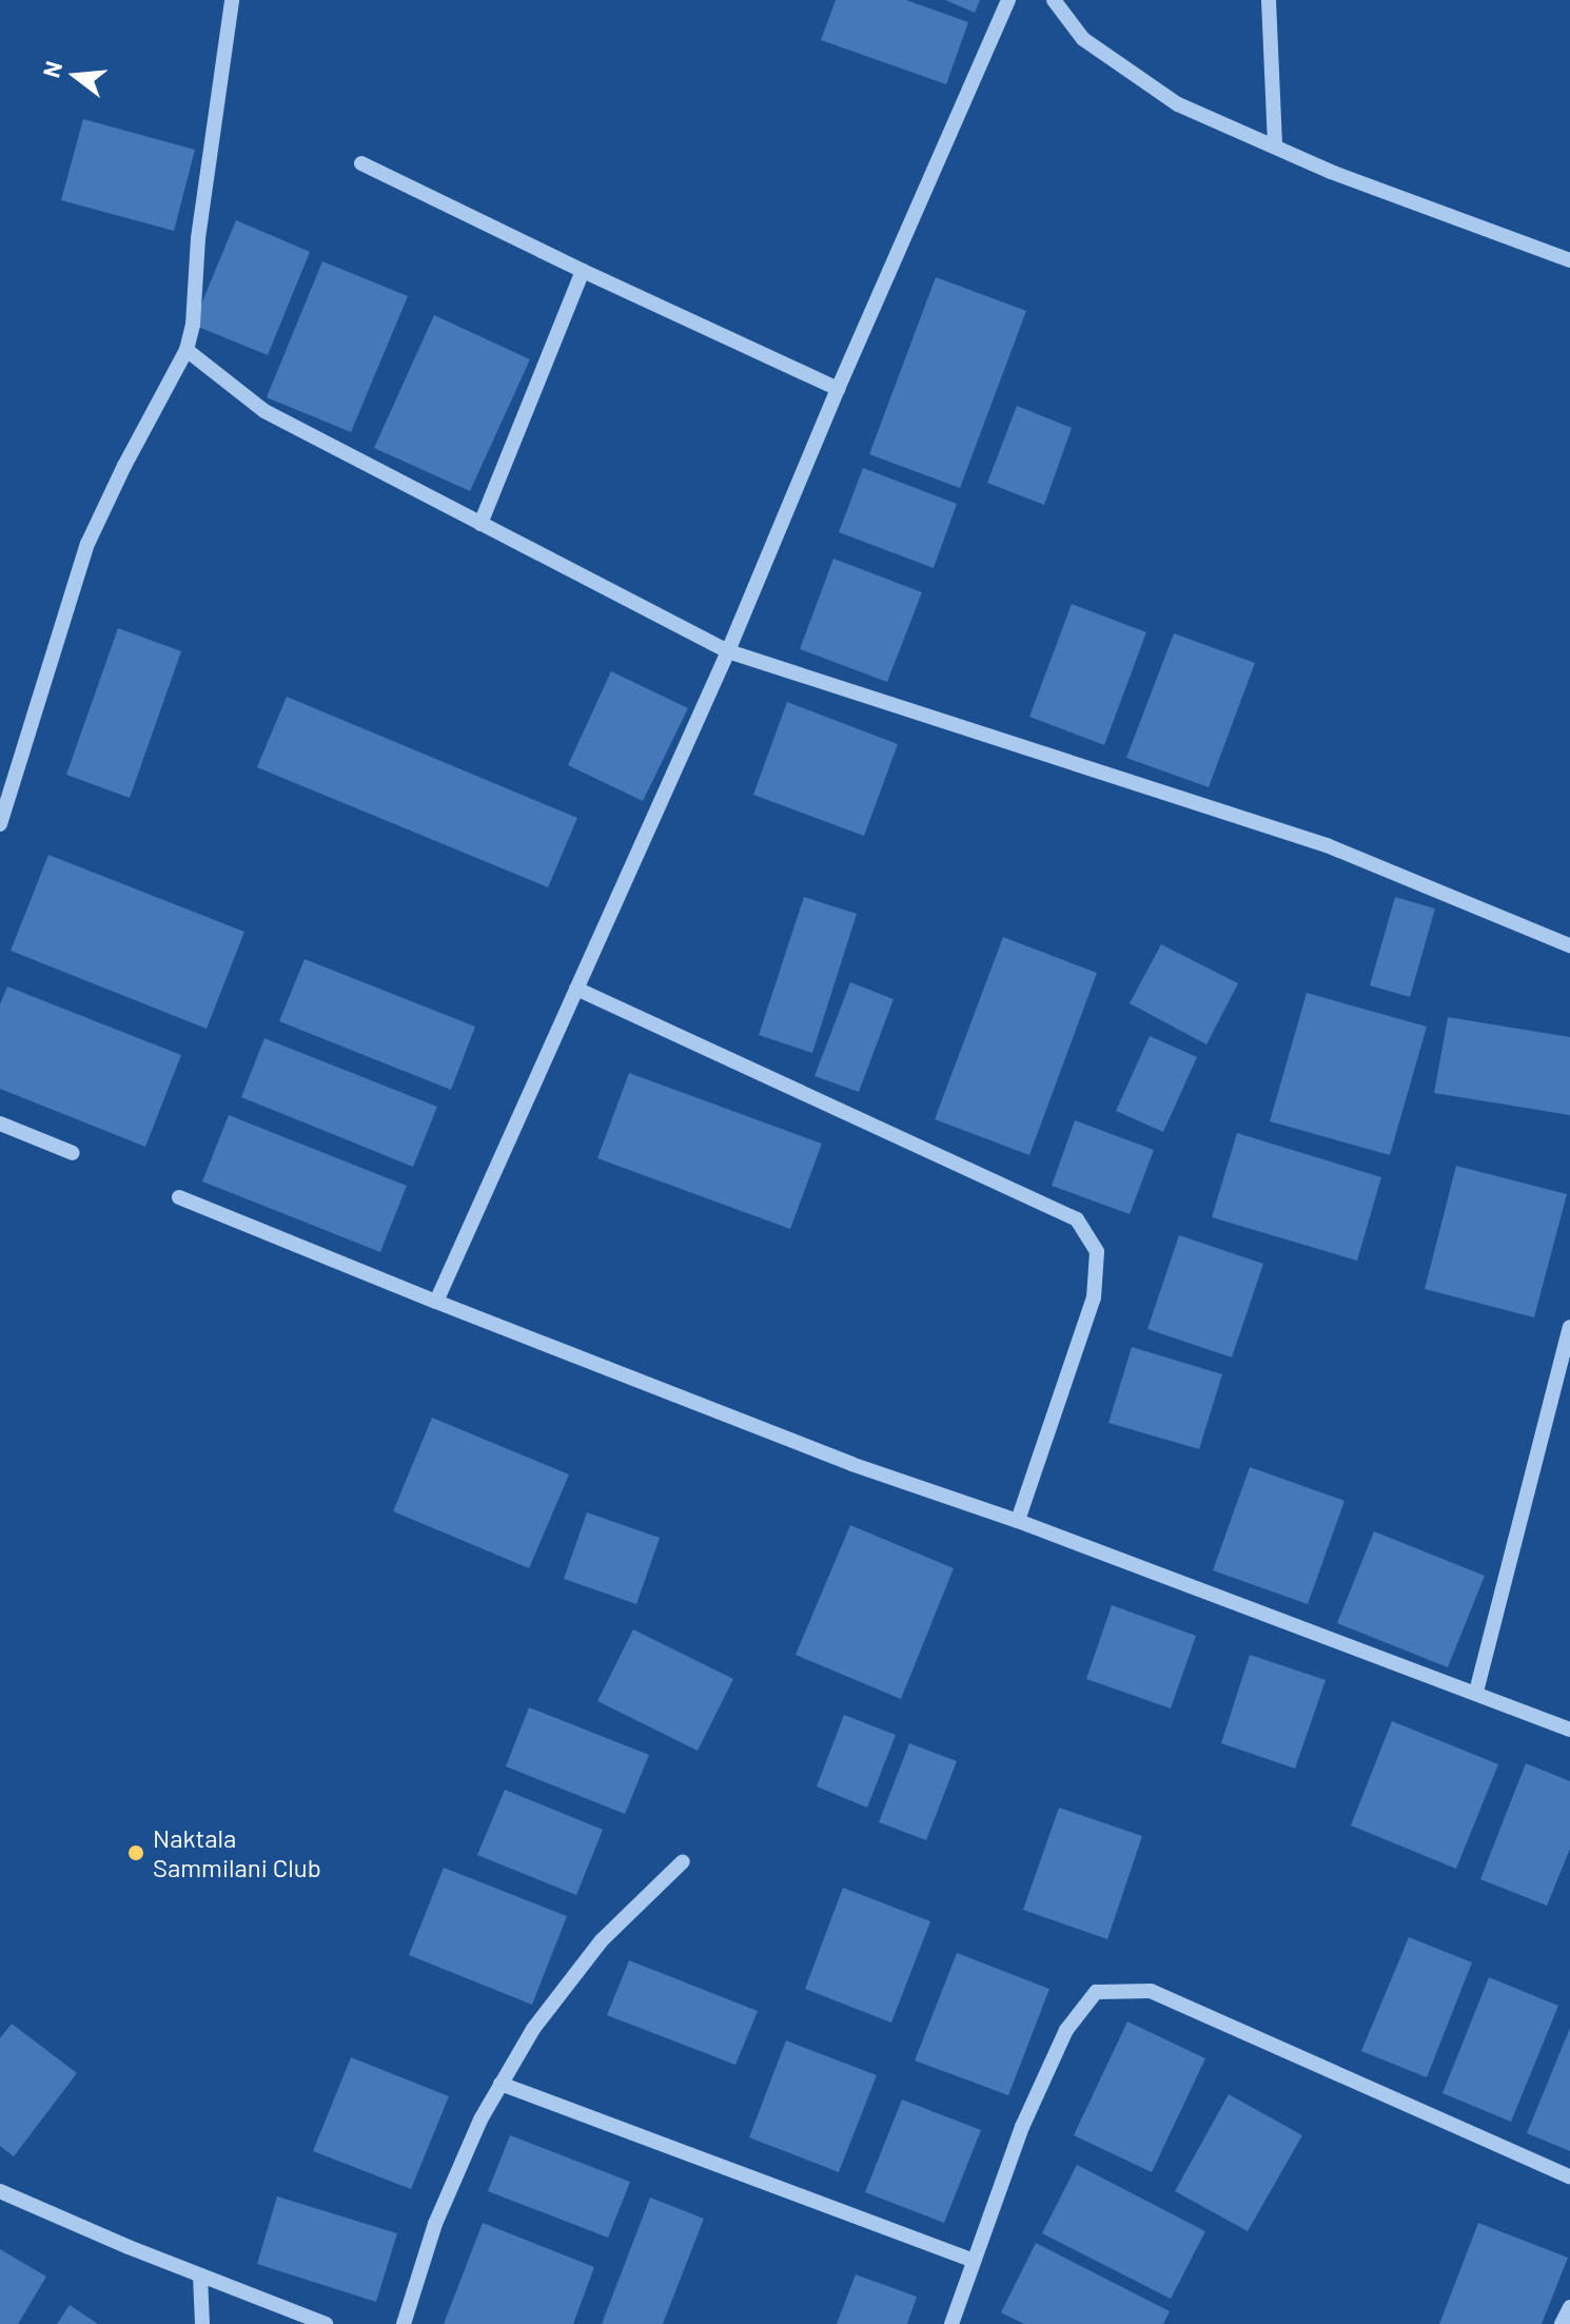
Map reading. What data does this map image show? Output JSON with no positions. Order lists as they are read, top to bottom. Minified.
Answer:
{"places":["Naktala Sammilani Club"],"north":"left"}
